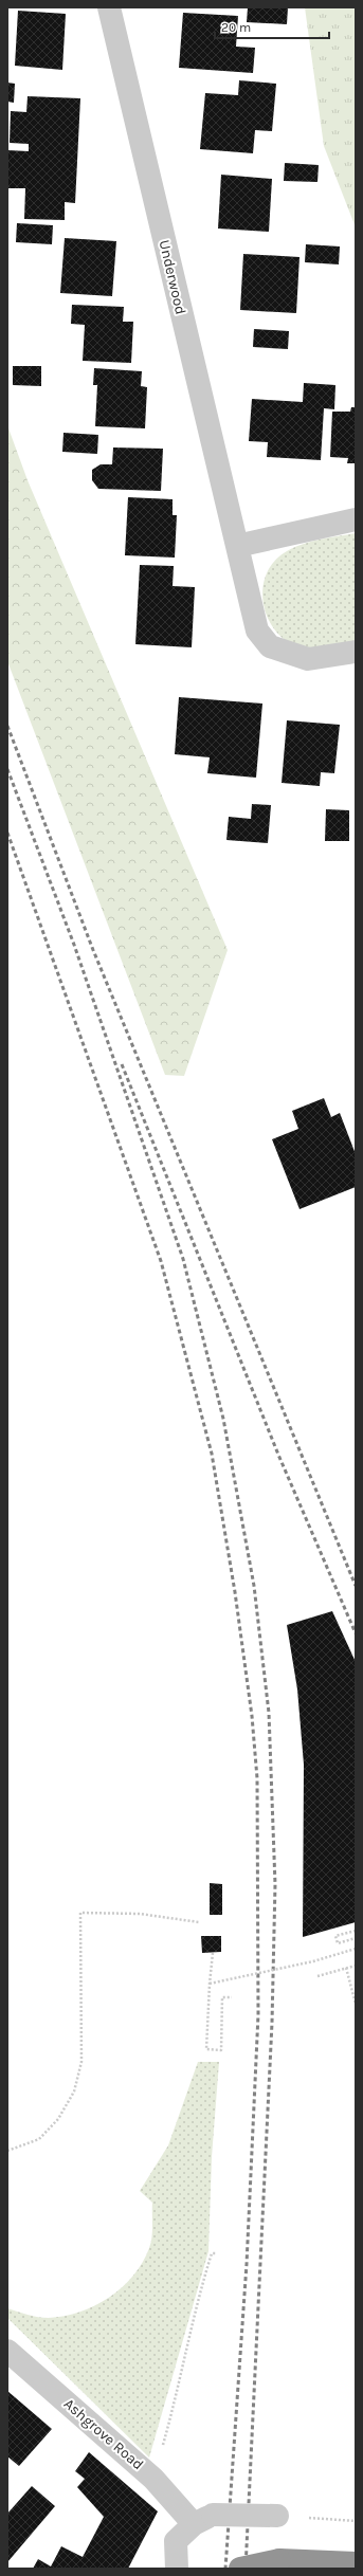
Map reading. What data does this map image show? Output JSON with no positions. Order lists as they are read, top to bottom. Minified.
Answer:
{"streets":{"street":["Underwood","Ashgrove Road"]},"scale_bar":"20 m"}
